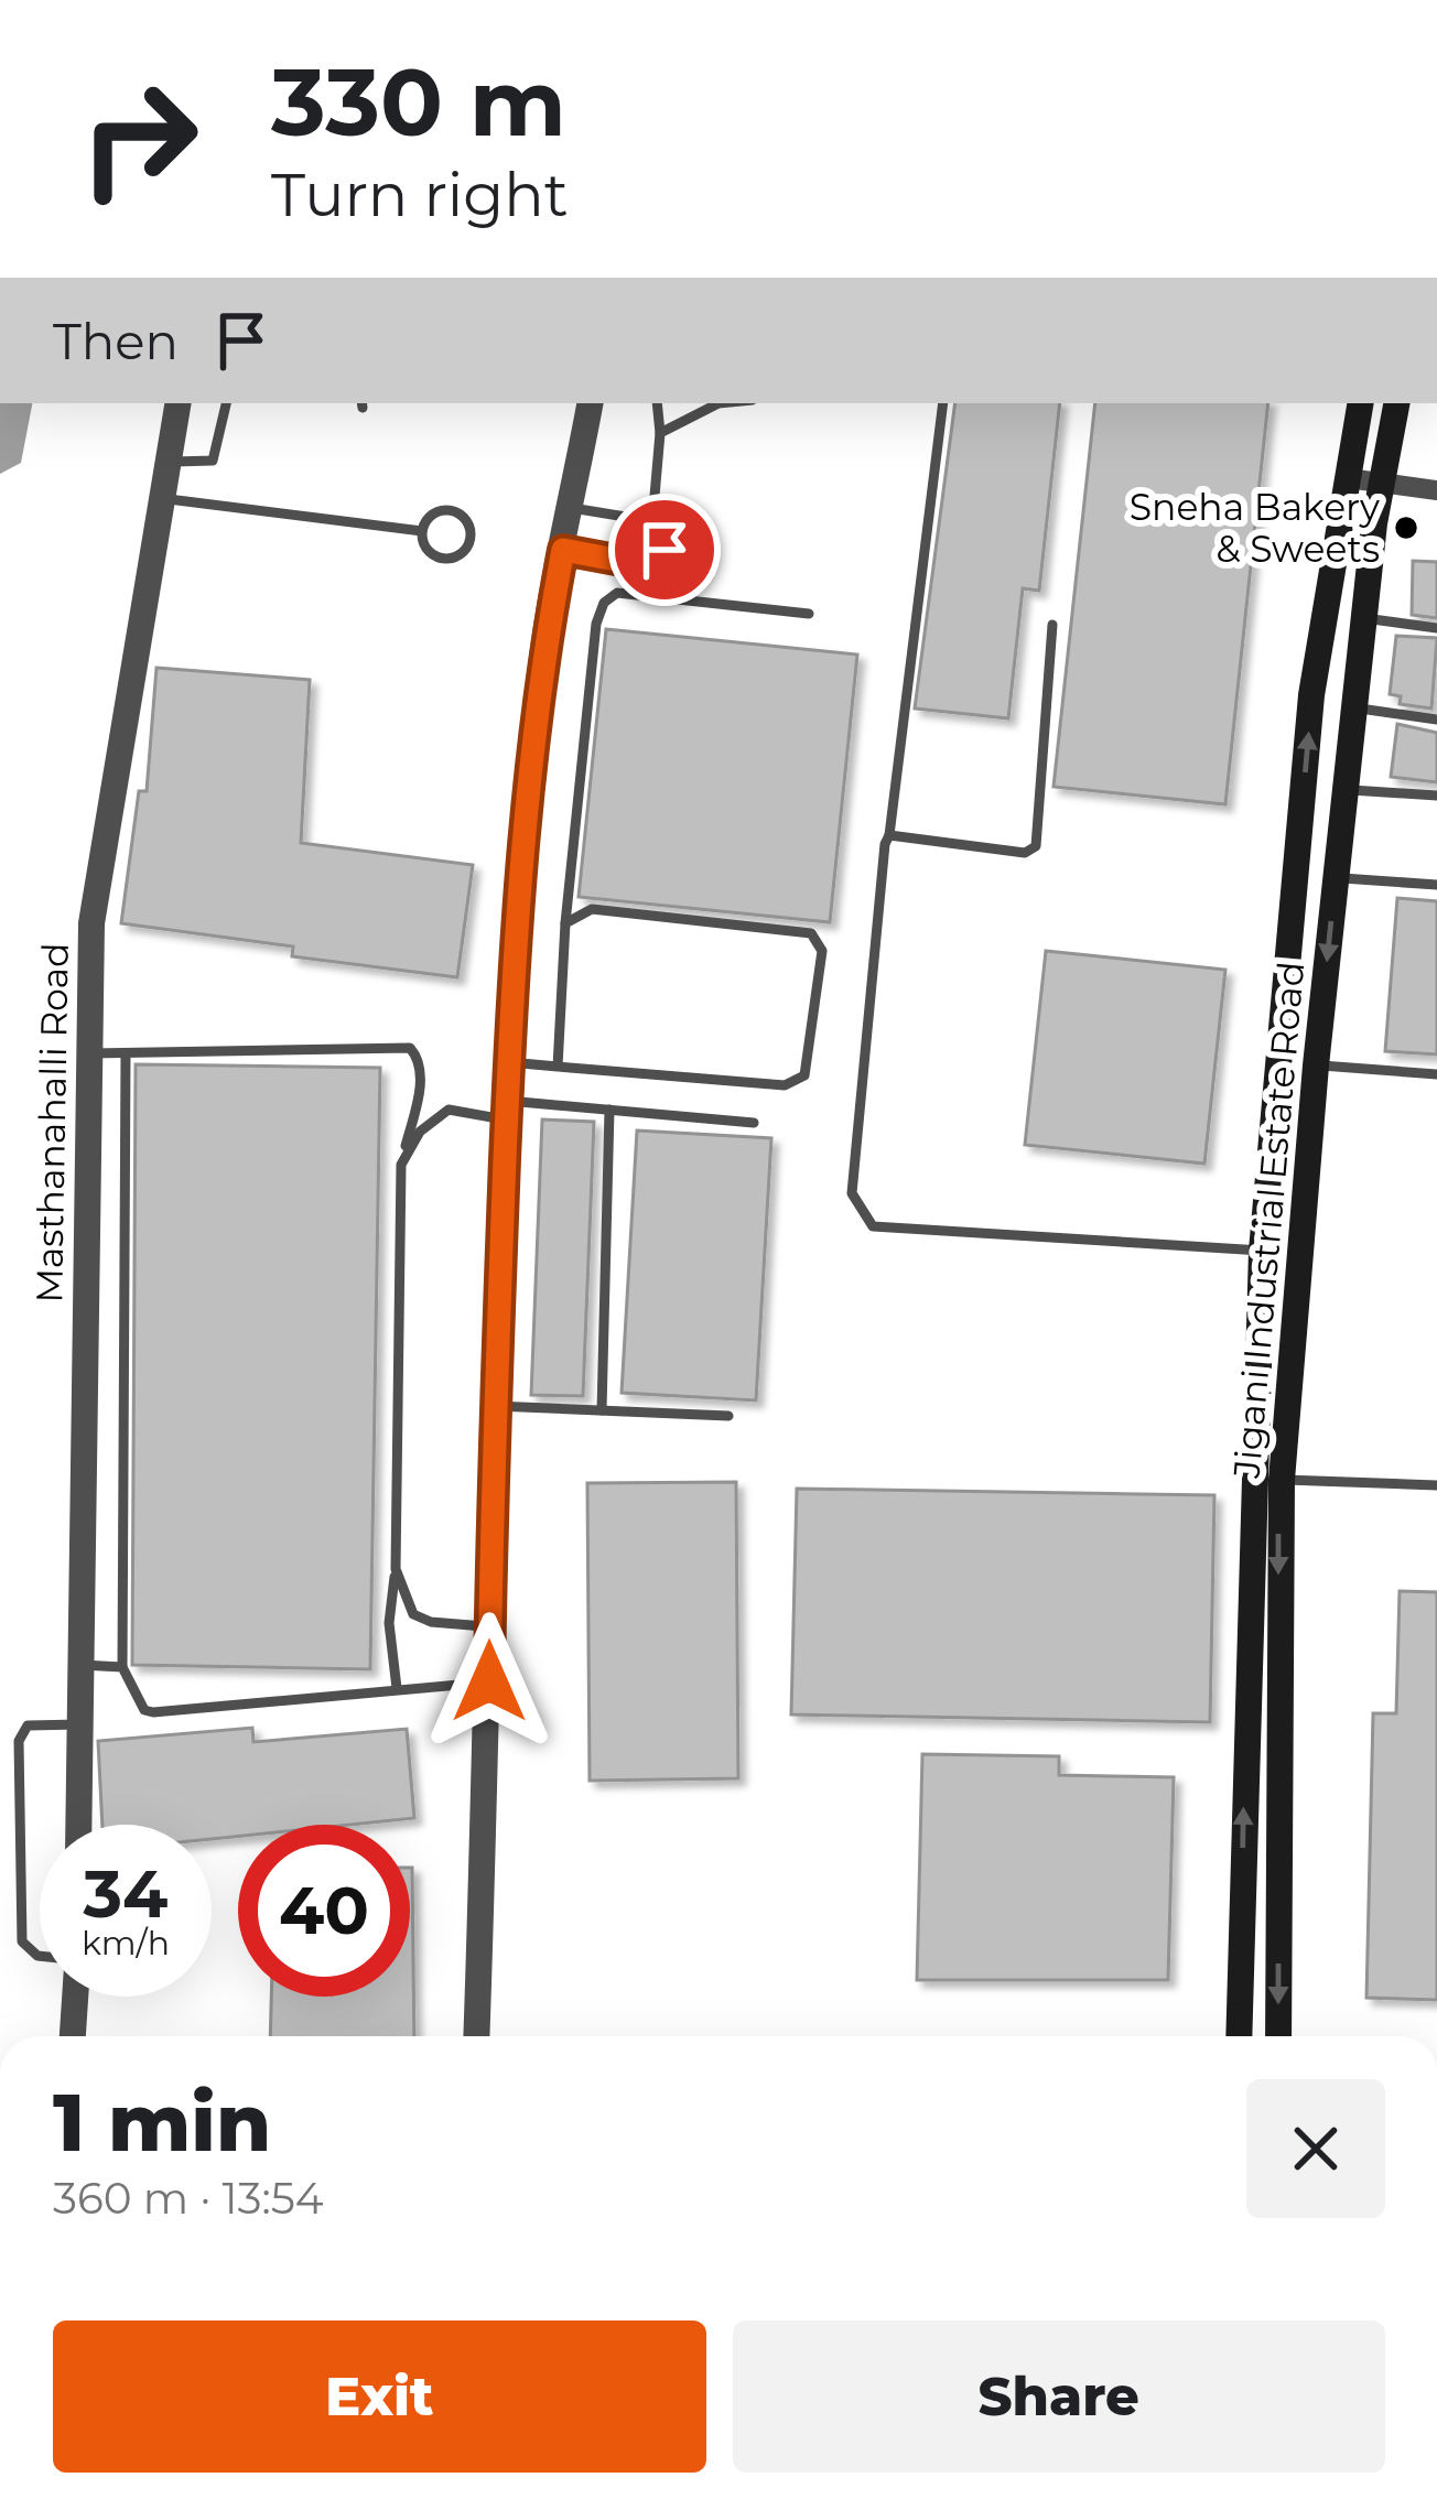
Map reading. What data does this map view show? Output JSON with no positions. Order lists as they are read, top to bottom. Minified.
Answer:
{"streets":{"main road":["Jigani Industrial Estate Road"],"street":["Masthanahalli Road"]},"places":["Sneha Bakery & Sweets"],"page":{"turn":["330 m","Turn right"],"then":"Then","speed":"34 km/h","limit":"40","heading":["1 min","360 m · 13:54"],"buttons":["Exit","Share"]}}
